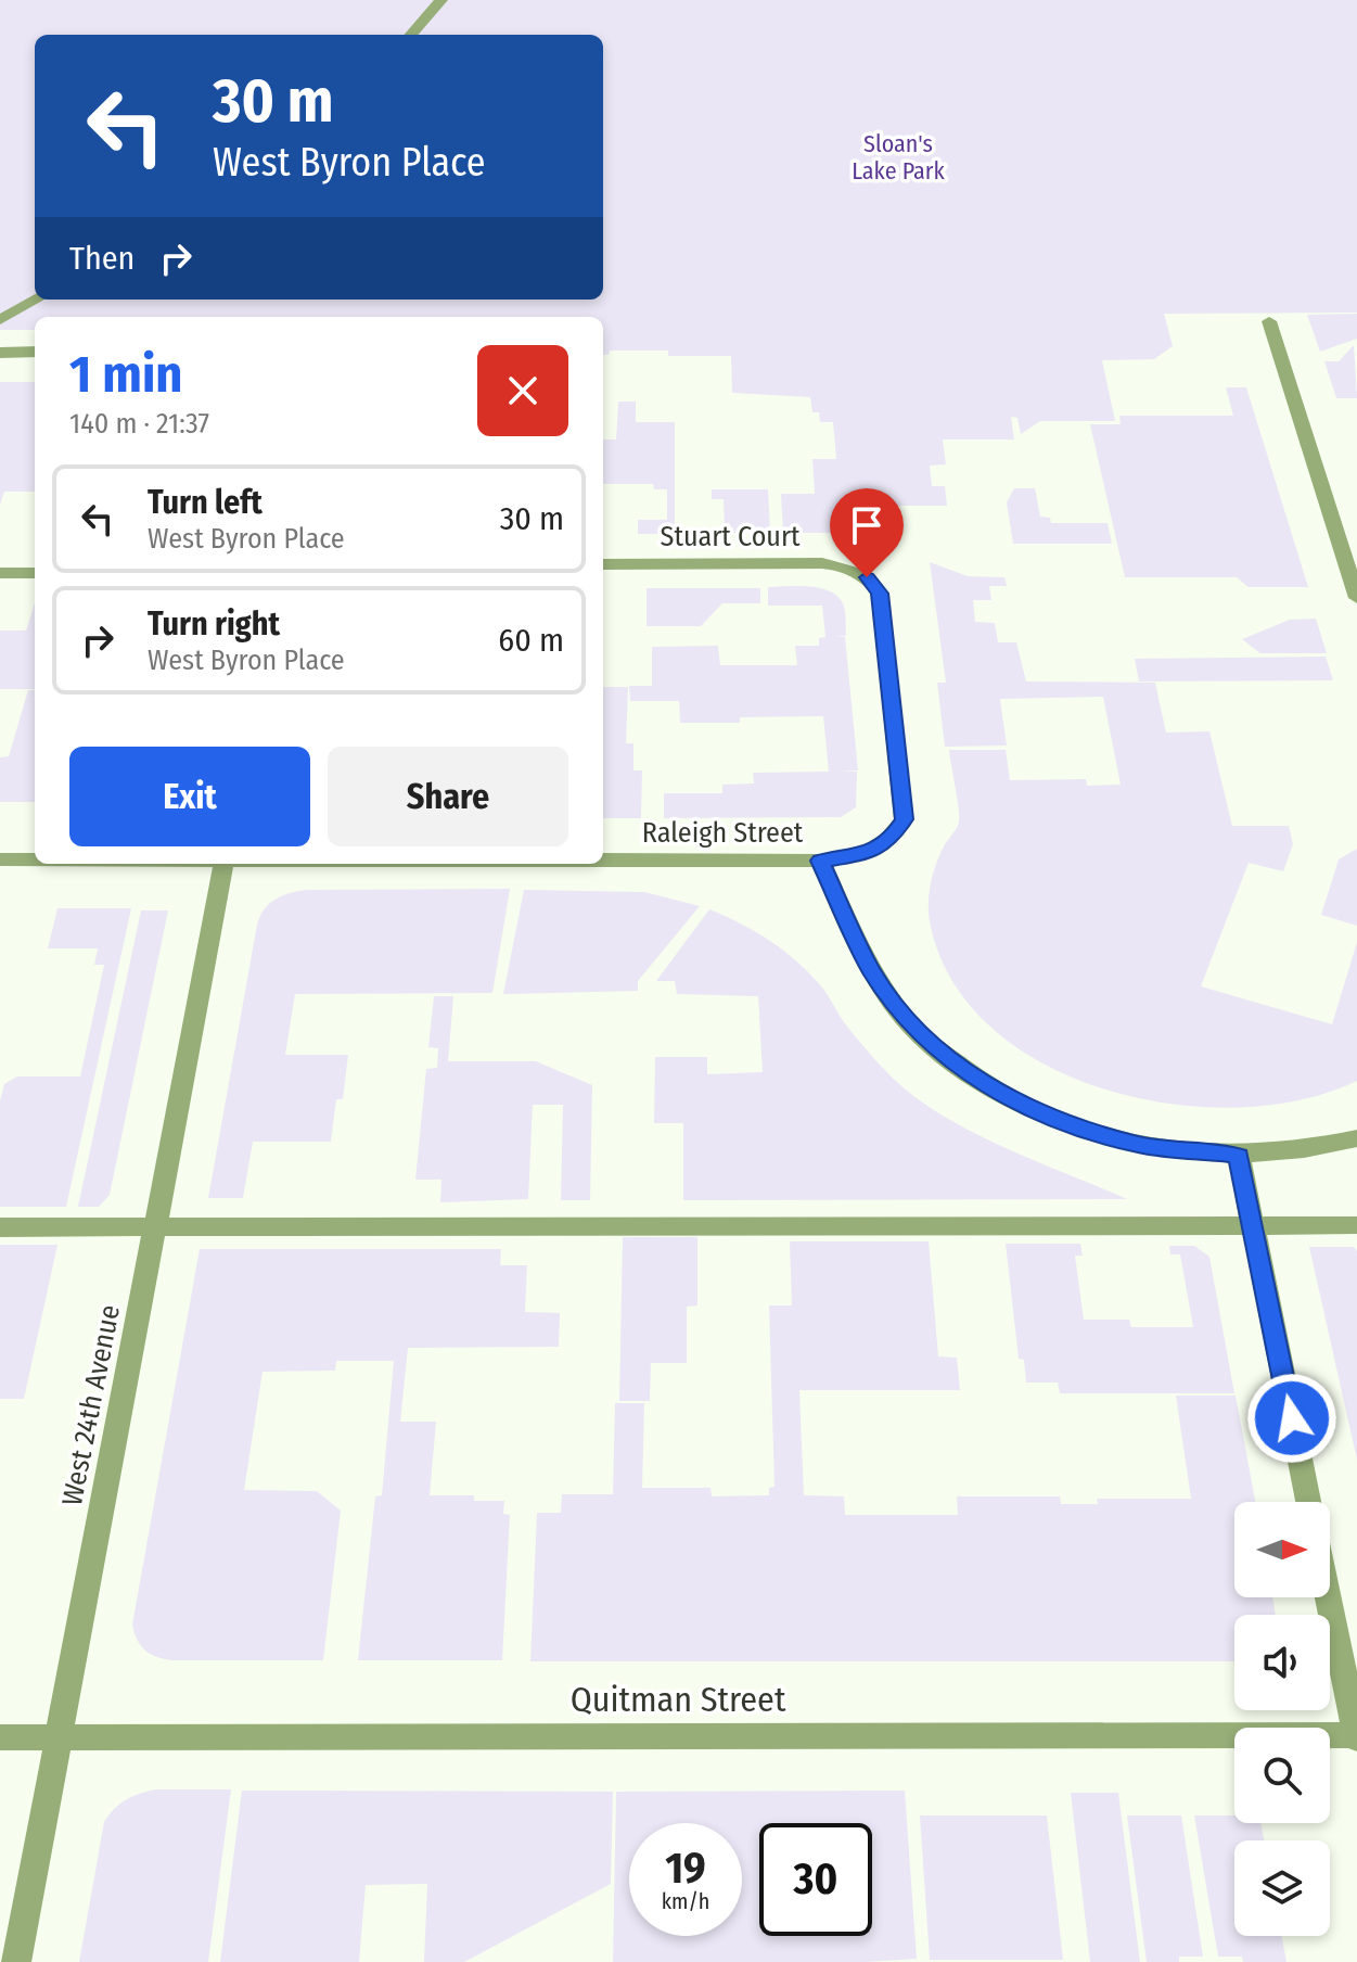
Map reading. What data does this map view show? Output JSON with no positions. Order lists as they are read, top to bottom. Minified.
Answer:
{"streets":{"street":["Stuart Court","Raleigh Street","West 24th Avenue","Quitman Street"]},"crossings":[["Stuart Court","Raleigh Street"],["West 24th Avenue","Quitman Street"]],"parks":["Sloan's Lake Park"],"north":"right","page":{"turn":["30 m","West Byron Place"],"then":"Then","heading":["1 min","140 m · 21:37"],"list":[{"name":"Turn left","note":"West Byron Place","value":"30 m"},{"name":"Turn right","note":"West Byron Place","value":"60 m"}],"buttons":["Exit","Share"],"speed":"19 km/h","limit":"30"}}
